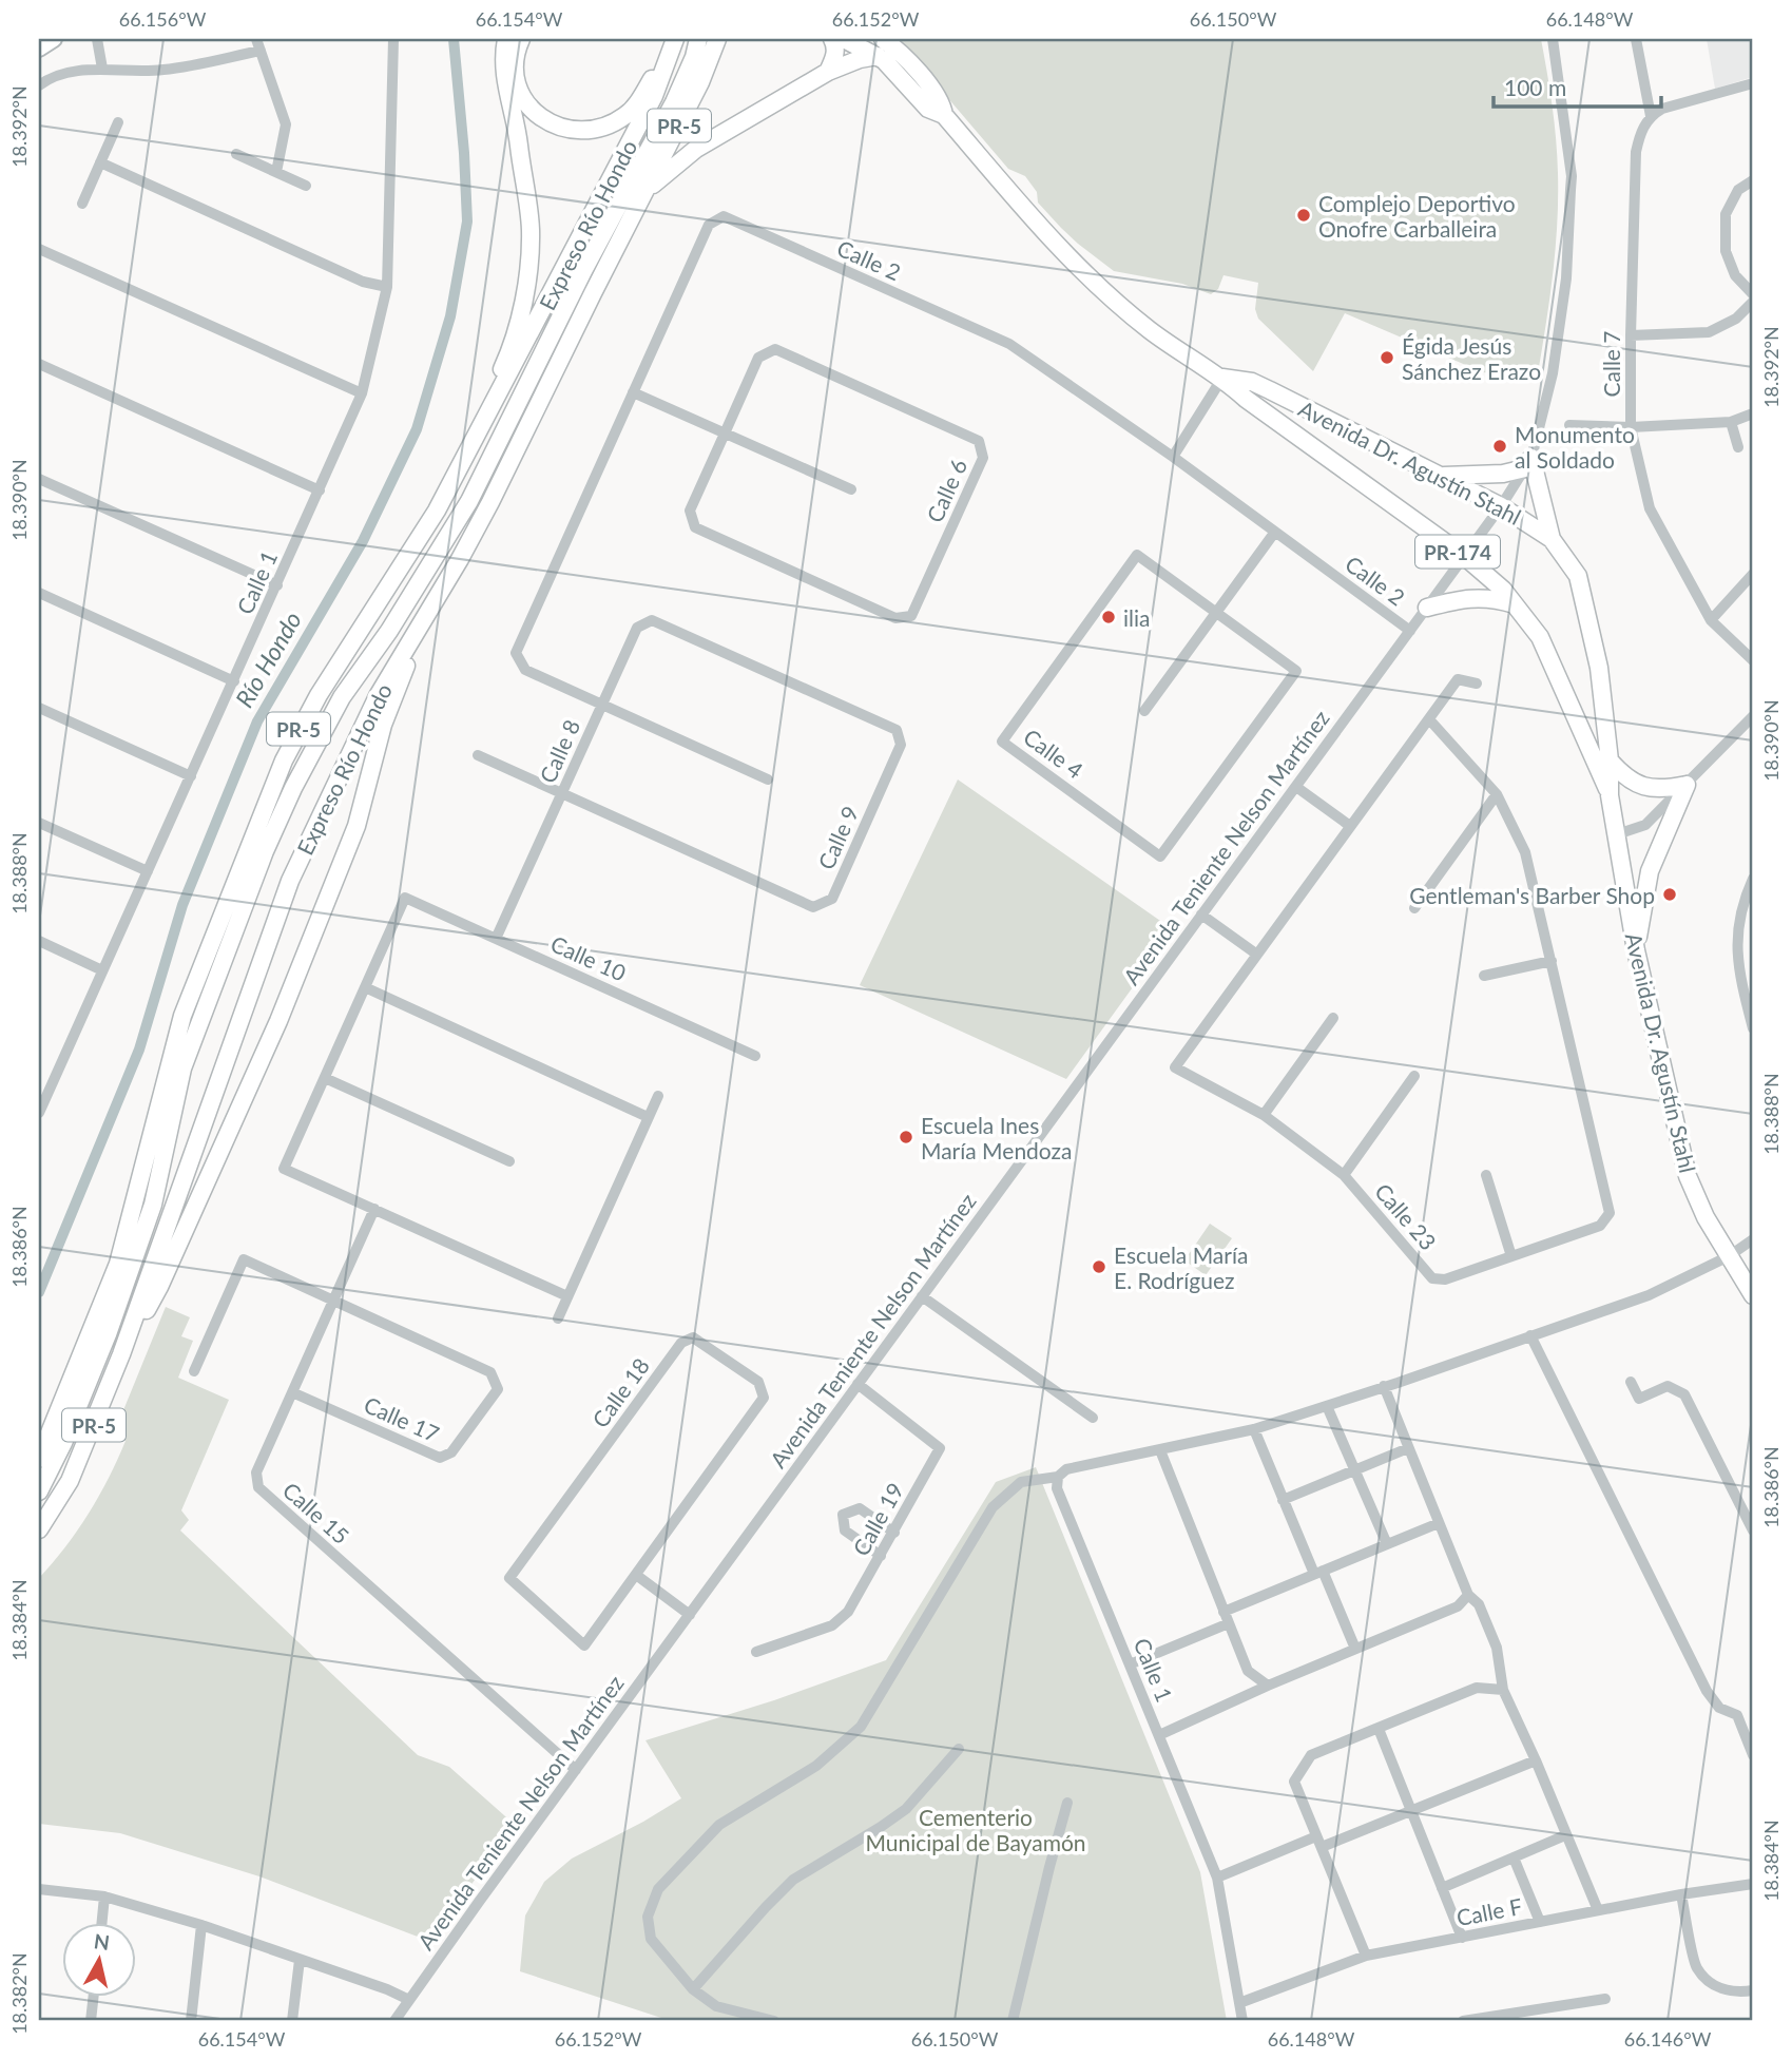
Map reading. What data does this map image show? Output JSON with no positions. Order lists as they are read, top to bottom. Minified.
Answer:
{"streets":{"highway":["PR-5","Expreso Río Hondo","Avenida Dr. Agustín Stahl","PR-174"],"street":["Calle 2","Calle 7","Calle 6","Calle 1","Calle 8","Calle 4","Calle 9","Avenida Teniente Nelson Martínez","Calle 10","Calle 23","Calle 18","Calle 17","Calle 15","Calle 19","Calle F"]},"crossings":[["Calle 2","Calle 8"],["Calle 2","Avenida Teniente Nelson Martínez"],["Avenida Dr. Agustín Stahl","Avenida Teniente Nelson Martínez"],["Calle 1","Calle F"],["Calle 8","Calle 9"],["Calle 8","Calle 10"],["Avenida Teniente Nelson Martínez","Calle 15"],["Avenida Teniente Nelson Martínez","Calle 19"],["Calle 17","Calle 15"]],"water":["Río Hondo"],"parks":["Cementerio Municipal de Bayamón"],"places":["Complejo Deportivo Onofre Carballeira","Égida Jesús Sánchez Erazo","Monumento al Soldado","ilia","Gentleman's Barber Shop","Escuela Ines María Mendoza","Escuela María E. Rodríguez"],"scale_bar":"100 m","north":"top","coordinates":["66.156°W","66.154°W","66.152°W","66.150°W","66.148°W","18.392°N","18.390°N","18.388°N","18.386°N","18.384°N","18.382°N","66.146°W"]}
